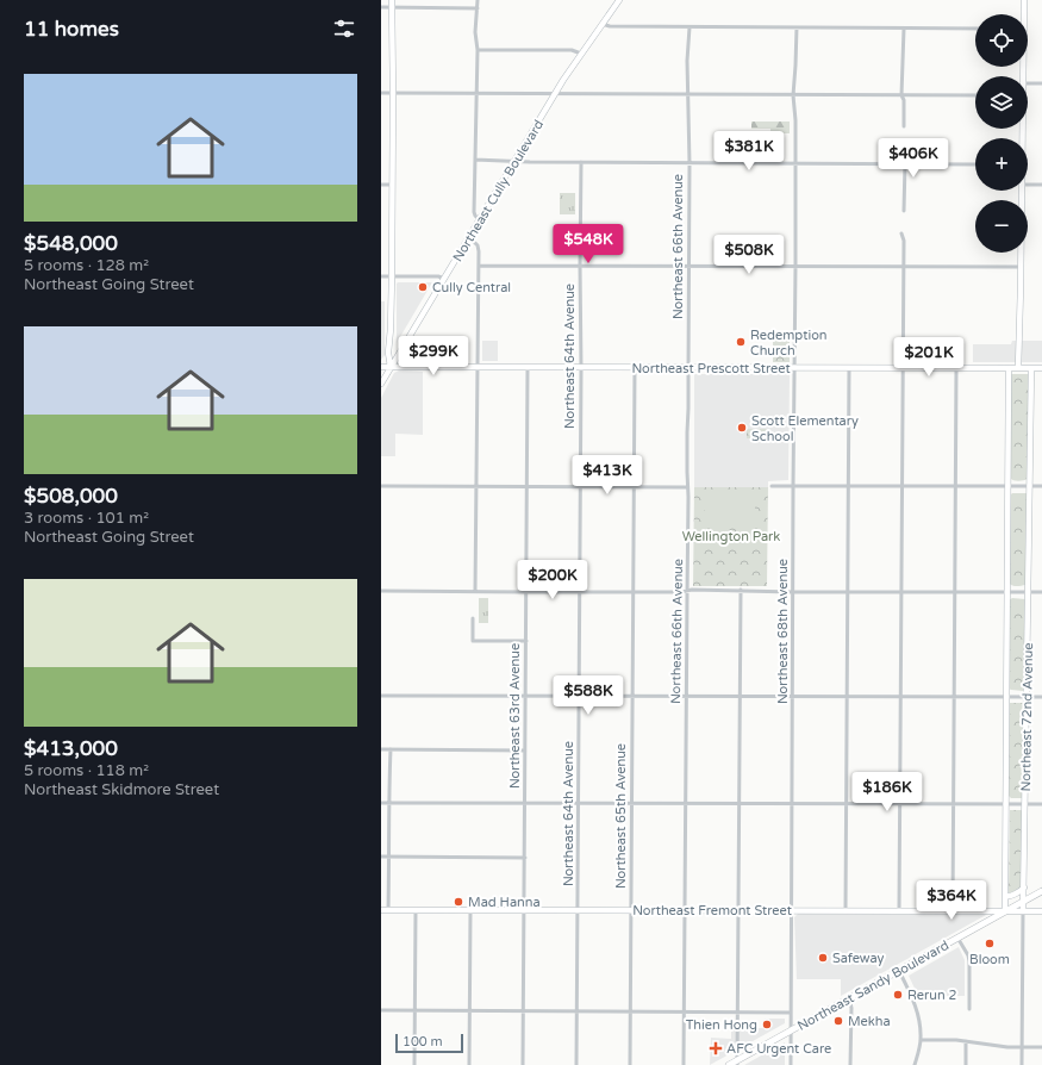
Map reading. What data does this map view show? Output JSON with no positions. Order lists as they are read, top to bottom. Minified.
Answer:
{"streets":{"main road":["Northeast Sandy Boulevard"],"street":["Northeast Cully Boulevard","Northeast 66th Avenue","Northeast 64th Avenue","Northeast Prescott Street","Northeast 68th Avenue","Northeast 63rd Avenue","Northeast 72nd Avenue","Northeast 65th Avenue","Northeast Fremont Street"]},"crossings":[["Northeast Cully Boulevard","Northeast Prescott Street"],["Northeast 66th Avenue","Northeast Prescott Street"],["Northeast 66th Avenue","Northeast Fremont Street"],["Northeast 64th Avenue","Northeast Prescott Street"],["Northeast 64th Avenue","Northeast Fremont Street"],["Northeast Prescott Street","Northeast 68th Avenue"],["Northeast Prescott Street","Northeast 63rd Avenue"],["Northeast Prescott Street","Northeast 72nd Avenue"],["Northeast Prescott Street","Northeast 65th Avenue"],["Northeast 68th Avenue","Northeast Fremont Street"],["Northeast 68th Avenue","Northeast Sandy Boulevard"],["Northeast 63rd Avenue","Northeast Fremont Street"],["Northeast 72nd Avenue","Northeast Fremont Street"],["Northeast 72nd Avenue","Northeast Sandy Boulevard"],["Northeast 65th Avenue","Northeast Fremont Street"],["Northeast Fremont Street","Northeast Sandy Boulevard"]],"parks":["Wellington Park"],"places":{"other":["Cully Central","Redemption Church","Scott Elementary School","Mad Hanna","Bloom","Safeway","Rerun 2","Mekha","Thien Hong"],"health":["AFC Urgent Care"]},"scale_bar":"100 m","page":{"heading":"11 homes","map_buttons":["+","−"],"list":[{"name":"$548,000","note":"5 rooms · 128 m² · Northeast Going Street"},{"name":"$508,000","note":"3 rooms · 101 m² · Northeast Going Street"},{"name":"$413,000","note":"5 rooms · 118 m² · Northeast Skidmore Street"}],"price":["$381K","$406K","$548K","$508K","$299K","$201K","$413K","$200K","$588K","$186K","$364K"],"scale":"100 m"}}
